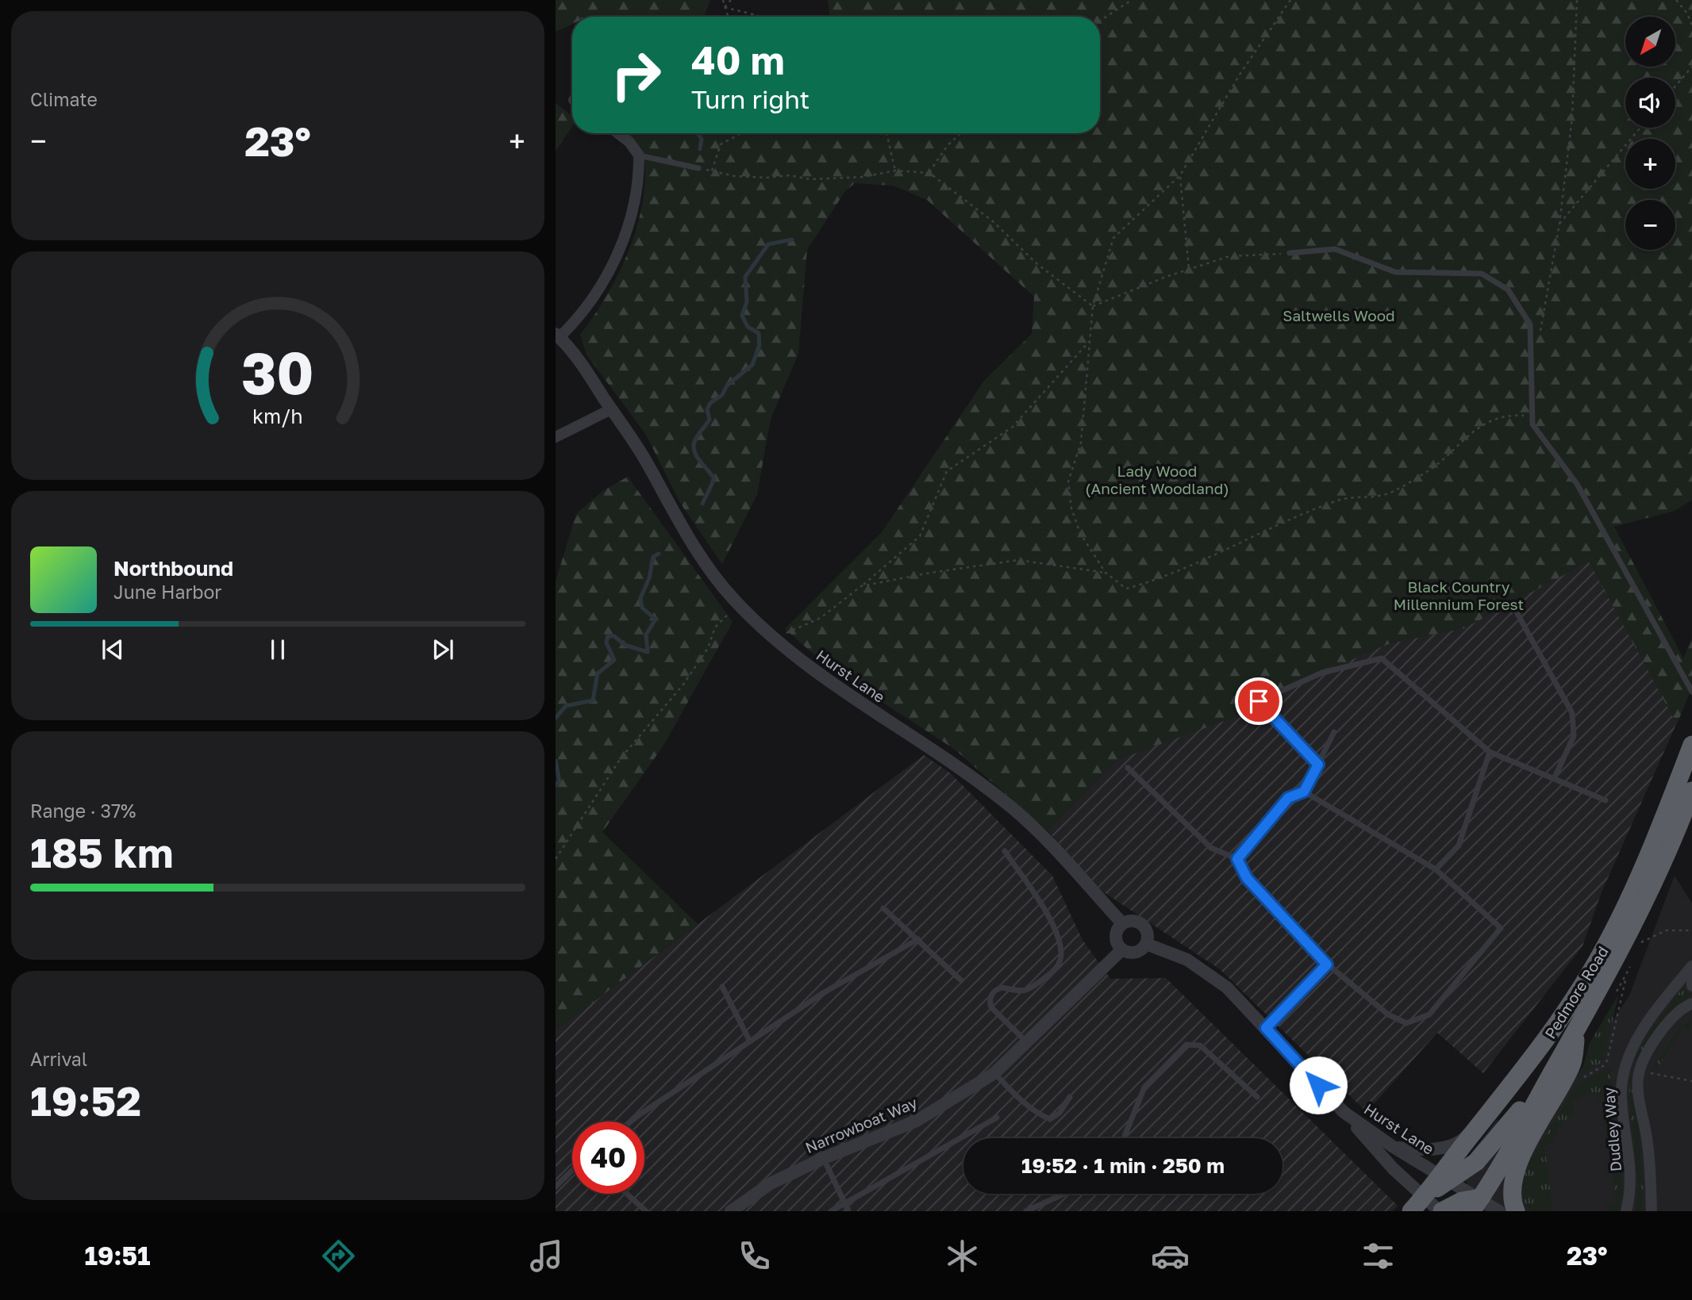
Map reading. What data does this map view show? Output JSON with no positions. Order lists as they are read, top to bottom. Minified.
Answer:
{"streets":{"highway":["Pedmore Road"],"street":["Hurst Lane","Narrowboat Way","Dudley Way"]},"crossings":[["Hurst Lane","Pedmore Road"],["Hurst Lane","Narrowboat Way"]],"parks":["Saltwells Wood","Lady Wood (Ancient Woodland)","Black Country Millennium Forest"],"north":"bottom left","page":{"tile":["Climate",["Range · 37%","185 km"],["Arrival","19:52"]],"map_buttons":["+","−"],"turn":["40 m","Turn right"],"heat":["−","23°","+"],"song":["Northbound","June Harbor"],"limit":"40","trip":"19:52 · 1 min · 250 m","tabs":["19:51","23°"],"gauge":["30","km/h"]}}
